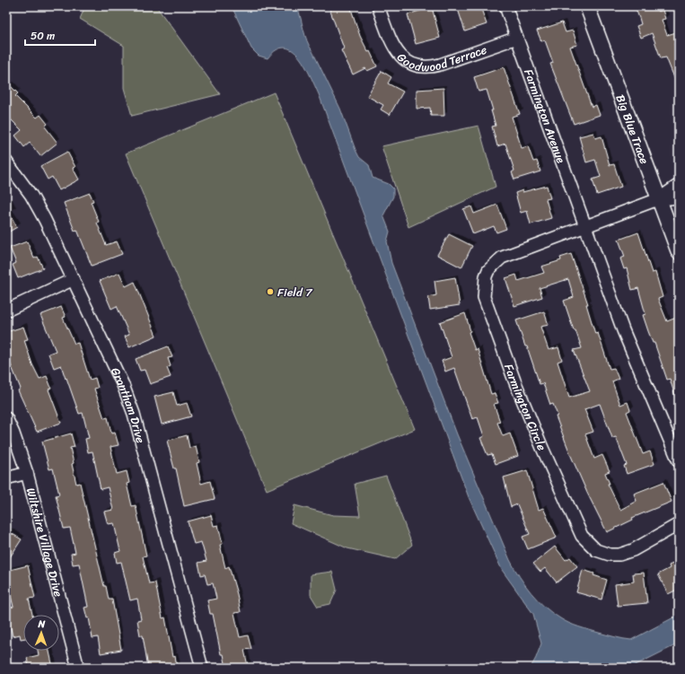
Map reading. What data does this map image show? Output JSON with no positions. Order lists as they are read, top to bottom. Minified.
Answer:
{"streets":{"street":["Goodwood Terrace","Farmington Avenue","Big Blue Trace","Grantham Drive","Farmington Circle","Wiltshire Village Drive"]},"crossings":[["Goodwood Terrace","Farmington Avenue"],["Farmington Avenue","Farmington Circle"],["Big Blue Trace","Farmington Circle"]],"places":["Field 7"],"scale_bar":"50 m","north":"top"}
